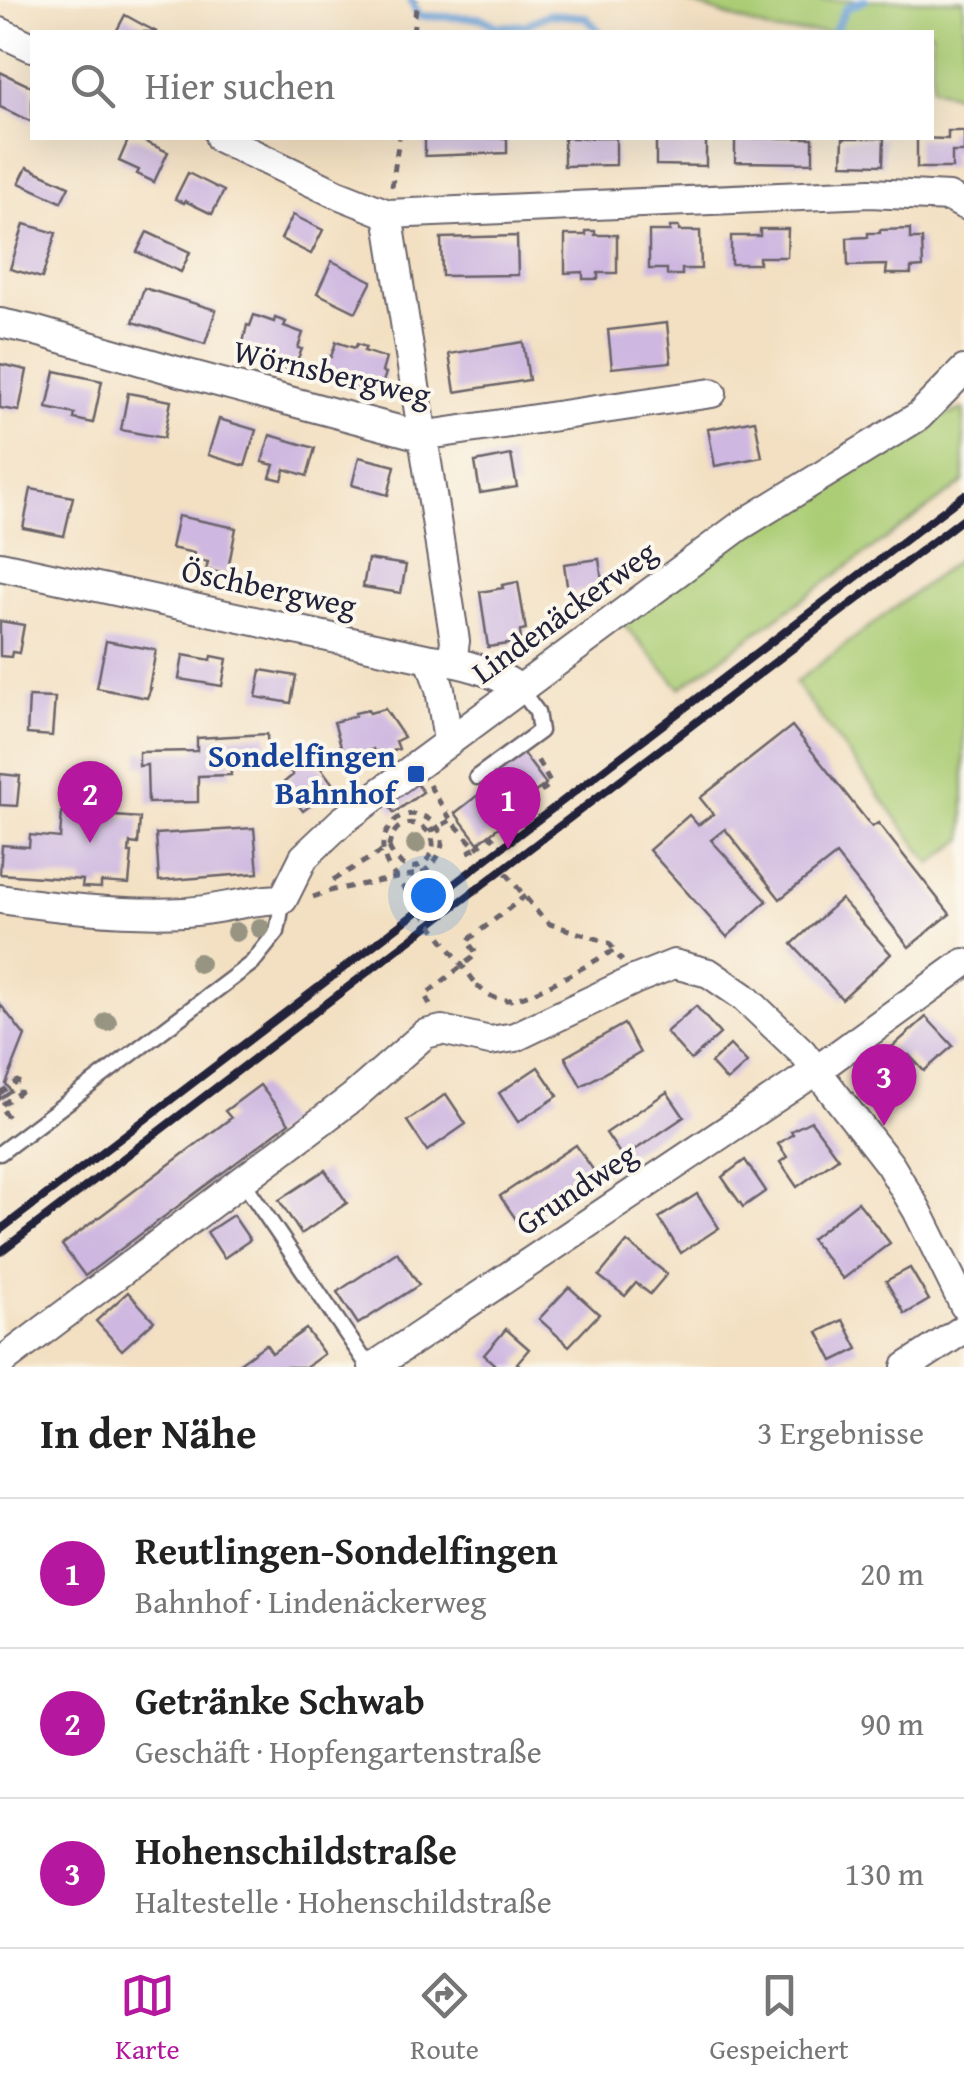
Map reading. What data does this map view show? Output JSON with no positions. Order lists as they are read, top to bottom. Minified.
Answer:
{"streets":{"street":["Wörnsbergweg","Öschbergweg","Lindenäckerweg","Grundweg"]},"crossings":[["Öschbergweg","Lindenäckerweg"]],"places":{"transit":["Sondelfingen Bahnhof"]},"page":{"search":"Hier suchen","pins":["2","1","3"],"heading":["In der Nähe","3 Ergebnisse"],"list":[{"mark":"1","name":"Reutlingen-Sondelfingen","note":"Bahnhof · Lindenäckerweg","value":"20 m"},{"mark":"2","name":"Getränke Schwab","note":"Geschäft · Hopfengartenstraße","value":"90 m"},{"mark":"3","name":"Hohenschildstraße","note":"Haltestelle · Hohenschildstraße","value":"130 m"}],"nav":["Karte","Route","Gespeichert"]}}
